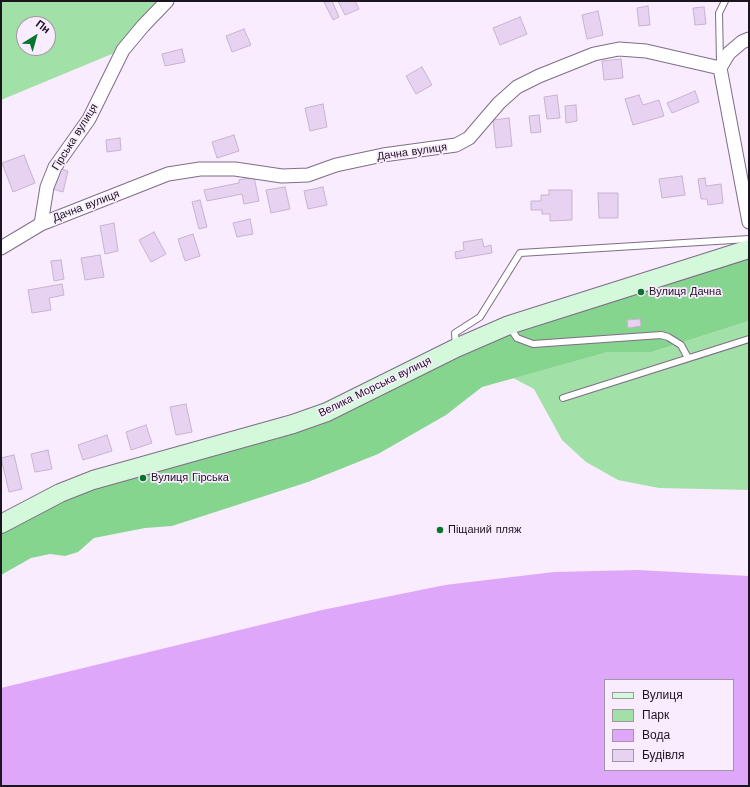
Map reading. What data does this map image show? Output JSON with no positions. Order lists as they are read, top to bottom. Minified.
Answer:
{"streets":{"street":["Гірська вулиця","Дачна вулиця","Велика Морська вулиця"]},"crossings":[["Гірська вулиця","Дачна вулиця"]],"places":["Вулиця Дачна","Вулиця Гірська","Піщаний пляж"],"legend":["Вулиця","Парк","Вода","Будівля"],"north":"top right"}
